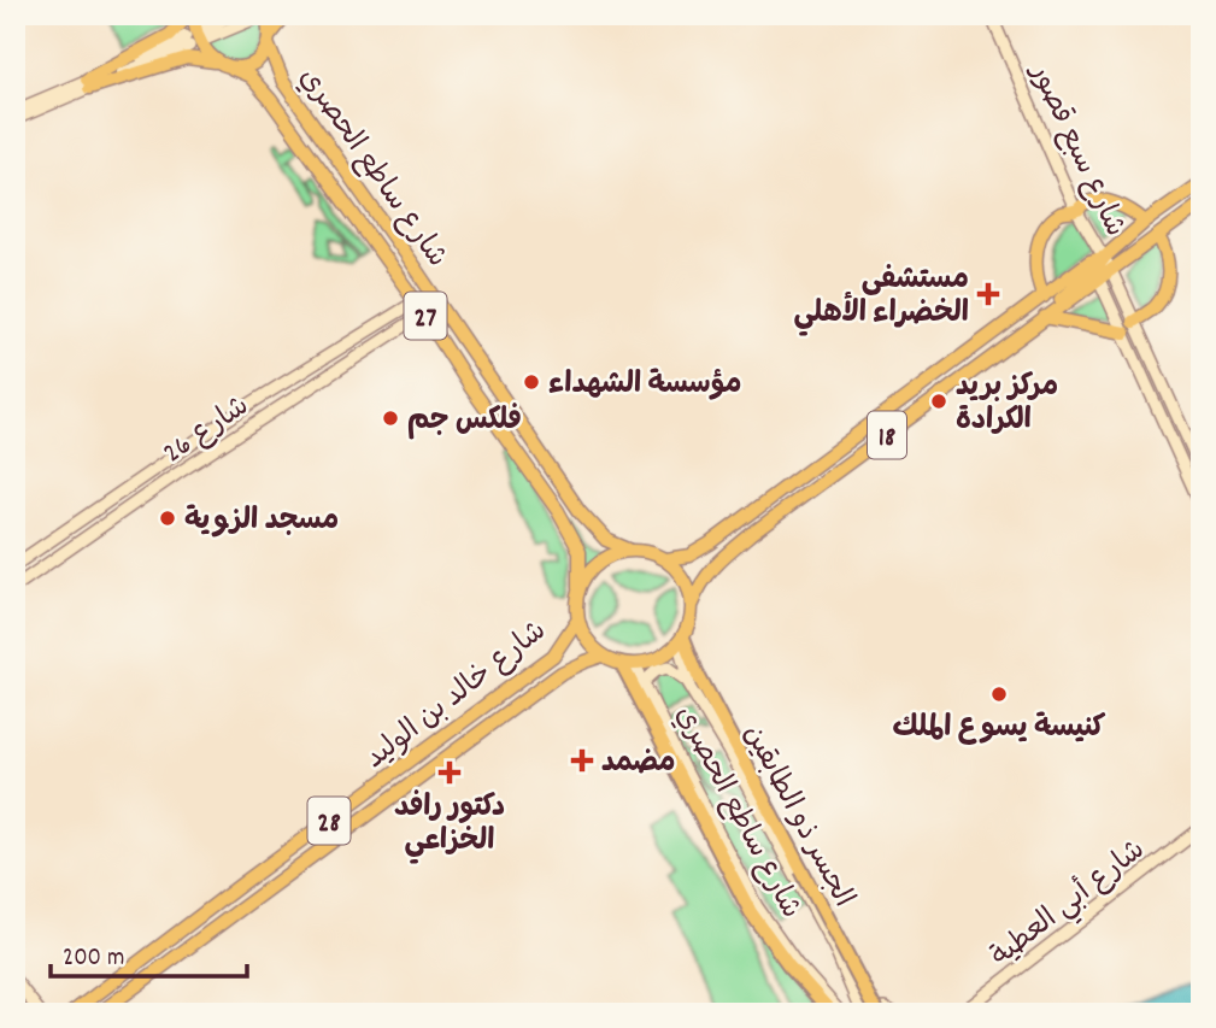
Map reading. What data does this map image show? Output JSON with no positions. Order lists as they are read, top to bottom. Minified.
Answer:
{"streets":{"highway":["الجسر ذو الطابقين"],"main road":["شارع ساطع الحصري","27","18","شارع خالد بن الوليد","28"],"street":["شارع سبع قصور","شارع 26","شارع أبي العطية"]},"crossings":[["شارع سبع قصور","18"],["شارع ساطع الحصري","شارع 26"],["شارع ساطع الحصري","18"],["شارع ساطع الحصري","شارع خالد بن الوليد"],["شارع ساطع الحصري","الجسر ذو الطابقين"],["18","شارع خالد بن الوليد"],["18","الجسر ذو الطابقين"],["شارع خالد بن الوليد","الجسر ذو الطابقين"]],"places":{"health":["مستشفى الخضراء الأهلي","مضمد","دكتور رافد الخزاعي"],"other":["مؤسسة الشهداء","مركز بريد الكرادة","فلكس جم","مسجد الزوية","كنيسة يسوع الملك"]},"scale_bar":"200 m"}
